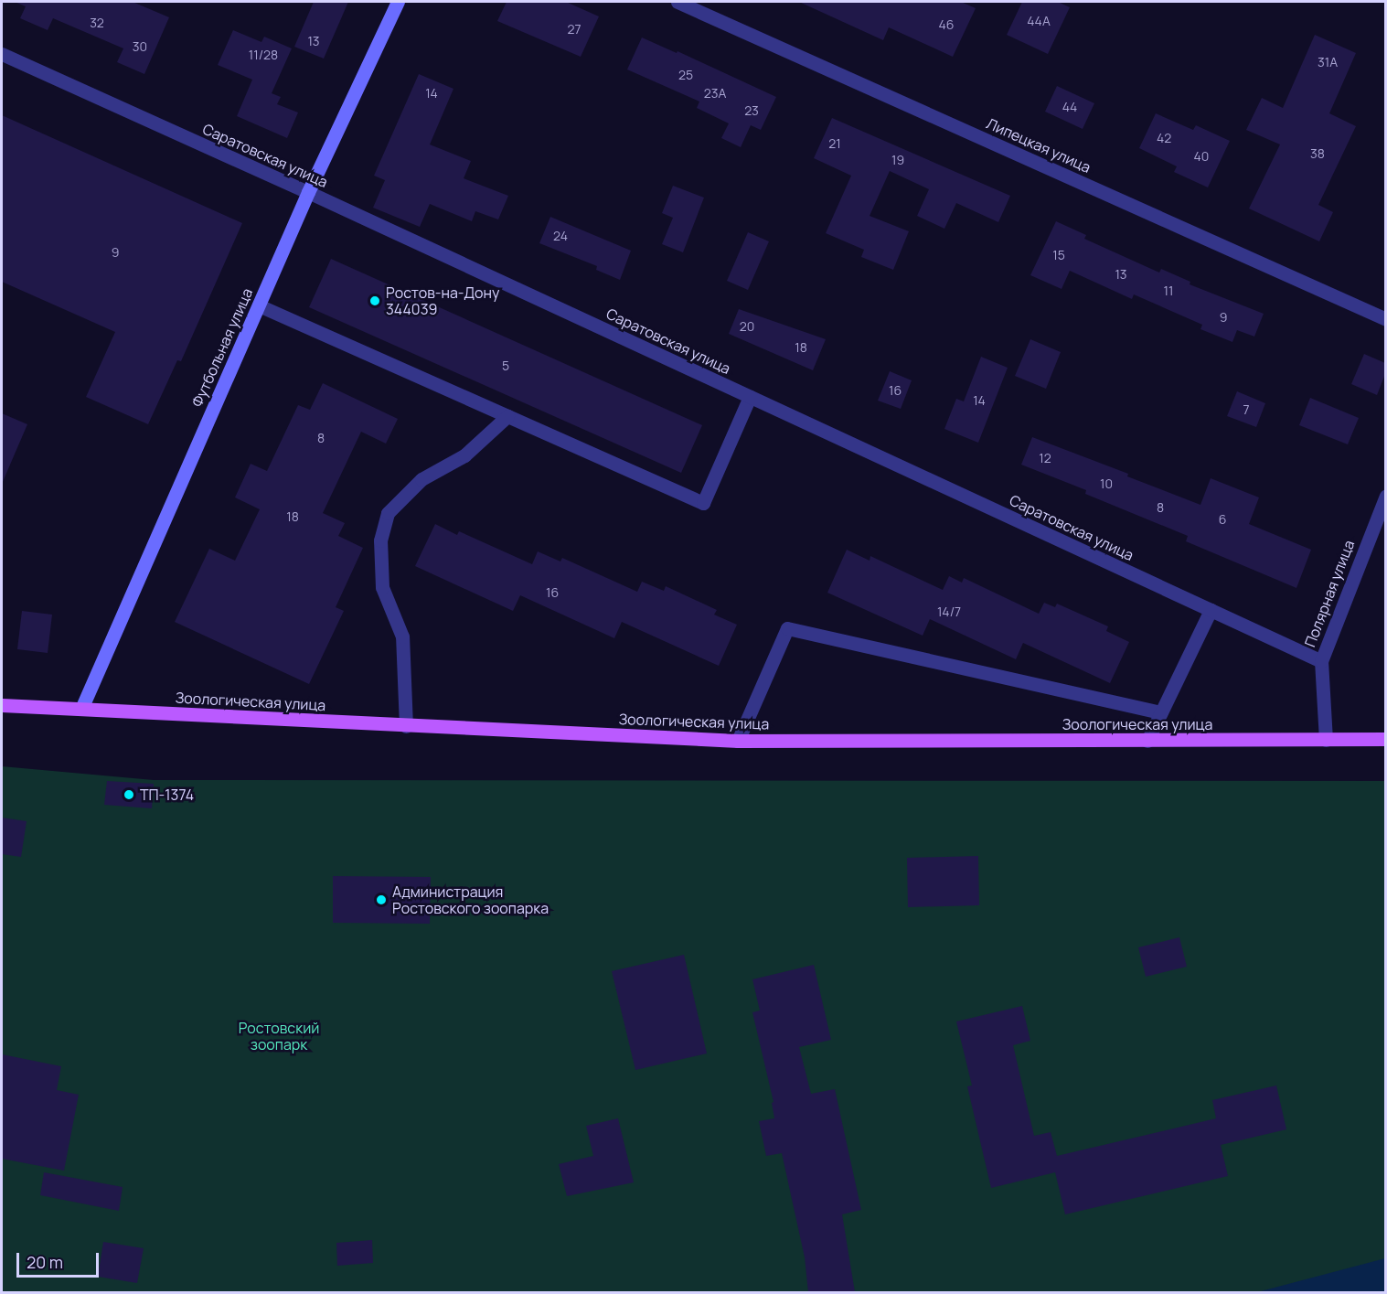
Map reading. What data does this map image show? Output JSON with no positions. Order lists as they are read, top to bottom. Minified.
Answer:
{"streets":{"main road":["Футбольная улица","Зоологическая улица"],"street":["Липецкая улица","Саратовская улица","Полярная улица"]},"crossings":[["Саратовская улица","Футбольная улица"],["Саратовская улица","Полярная улица"],["Футбольная улица","Зоологическая улица"],["Полярная улица","Зоологическая улица"]],"parks":["Ростовский зоопарк"],"places":["Ростов-на-Дону 344039","ТП-1374","Администрация Ростовского зоопарка"],"house_numbers":["44А","32","46","27","13","30","11/28","31А","25","14","23А","44","23","42","21","38","40","19","24","9","15","13","11","9","20","18","5","16","14","7","8","12","10","8","18","6","16","14/7"],"scale_bar":"20 m"}
